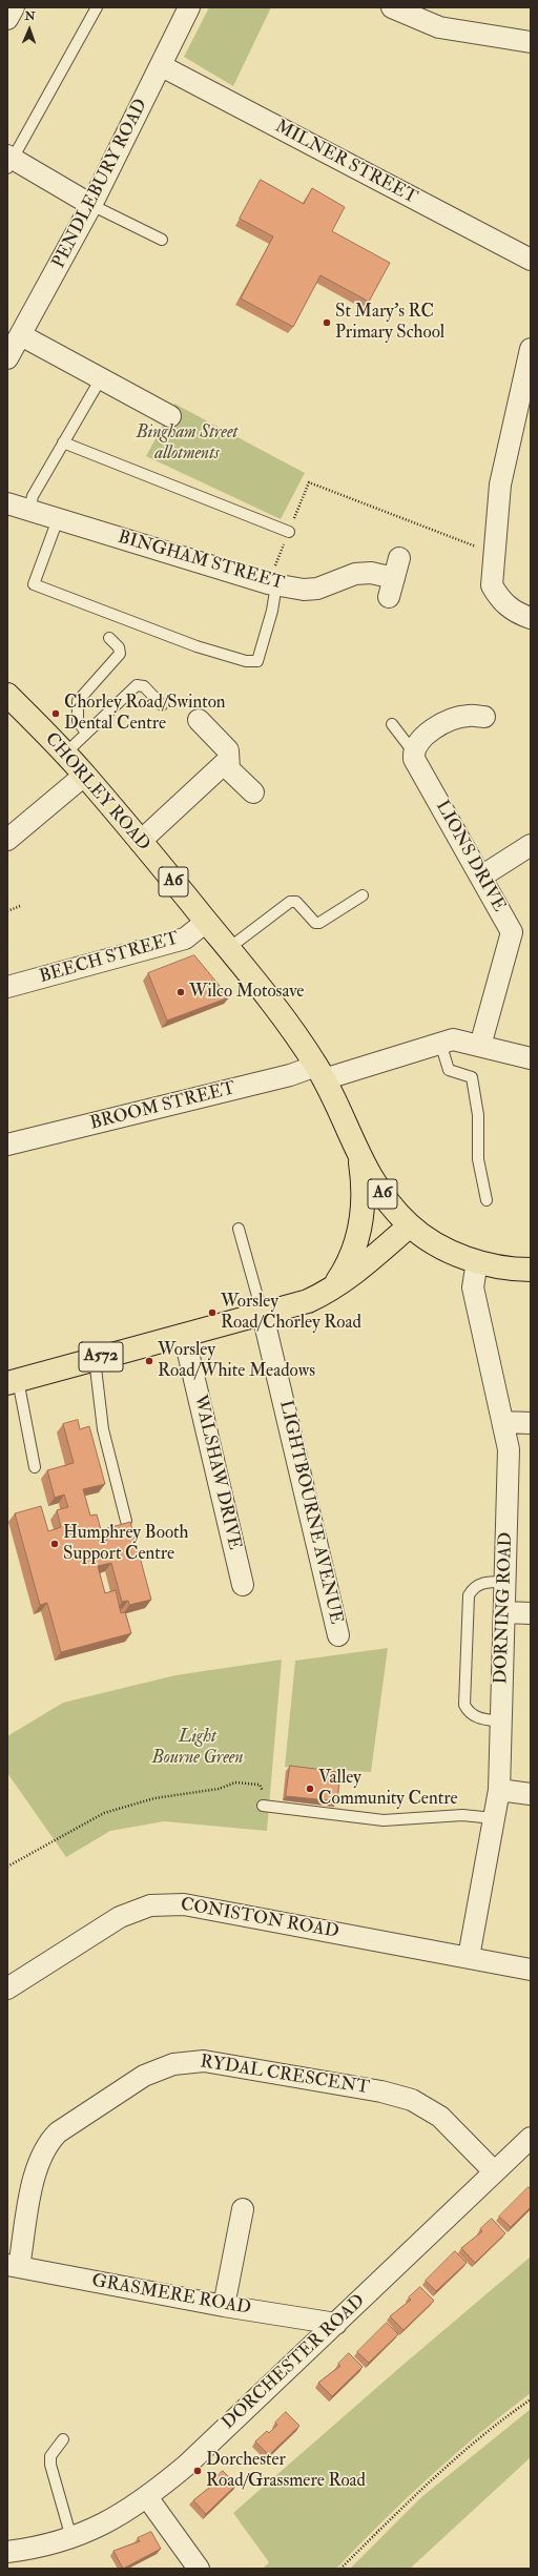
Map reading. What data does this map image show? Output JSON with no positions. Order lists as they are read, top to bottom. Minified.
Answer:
{"streets":{"main road":["CHORLEY ROAD","A6","A572"],"street":["MILNER STREET","PENDLEBURY ROAD","BINGHAM STREET","LIONS DRIVE","BEECH STREET","BROOM STREET","WALSHAW DRIVE","LIGHTBOURNE AVENUE","DORNING ROAD","CONISTON ROAD","RYDAL CRESCENT","GRASMERE ROAD","DORCHESTER ROAD"]},"crossings":[["MILNER STREET","PENDLEBURY ROAD"],["CHORLEY ROAD","A6"],["CHORLEY ROAD","BEECH STREET"],["CHORLEY ROAD","BROOM STREET"],["CHORLEY ROAD","A572"],["LIONS DRIVE","BROOM STREET"],["A6","A572"],["A6","DORNING ROAD"],["A572","WALSHAW DRIVE"],["A572","LIGHTBOURNE AVENUE"],["DORNING ROAD","CONISTON ROAD"],["RYDAL CRESCENT","GRASMERE ROAD"],["RYDAL CRESCENT","DORCHESTER ROAD"],["GRASMERE ROAD","DORCHESTER ROAD"]],"parks":["Bingham Street allotments","Light Bourne Green"],"places":["St Mary's RC Primary School","Chorley Road/Swinton Dental Centre","Wilco Motosave","Worsley Road/Chorley Road","Worsley Road/White Meadows","Humphrey Booth Support Centre","Valley Community Centre","Dorchester Road/Grassmere Road"],"north":"top"}
